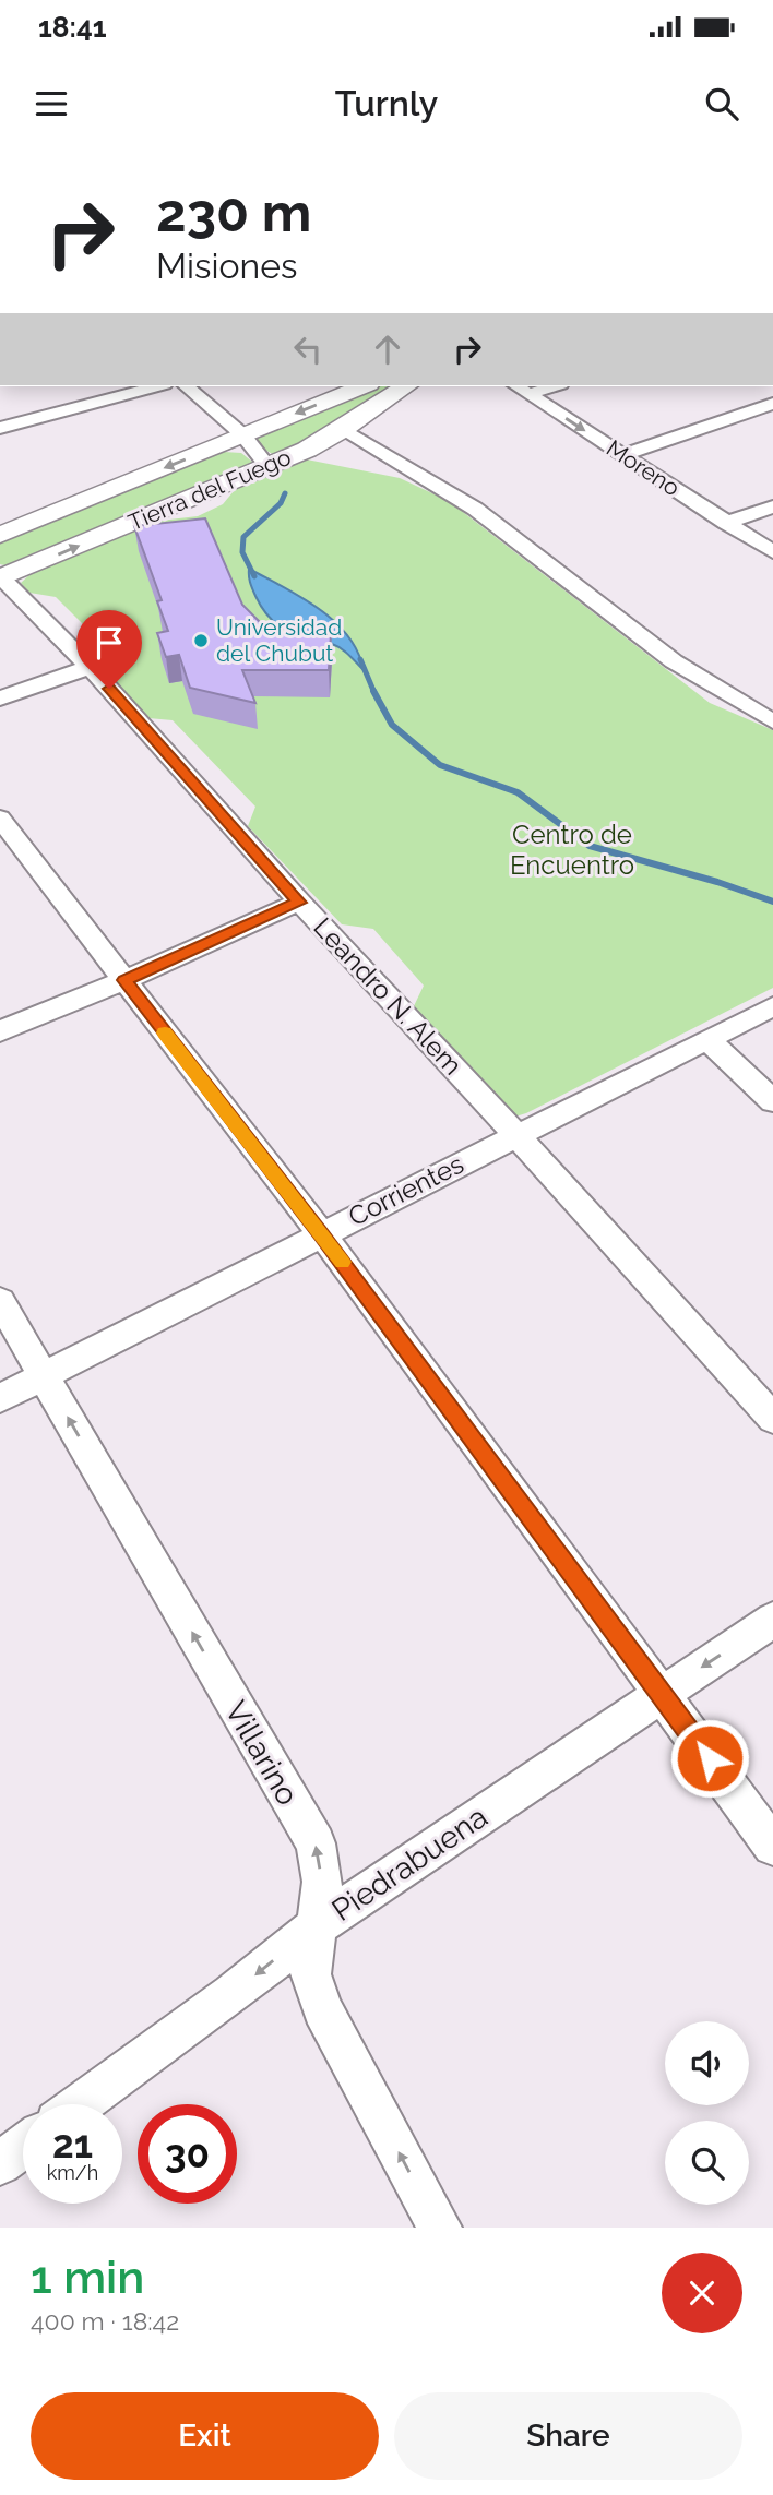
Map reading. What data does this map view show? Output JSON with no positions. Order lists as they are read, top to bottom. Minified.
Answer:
{"streets":{"street":["Moreno","Tierra del Fuego","Leandro N. Alem","Corrientes","Villarino","Piedrabuena"]},"crossings":[["Tierra del Fuego","Leandro N. Alem"],["Leandro N. Alem","Corrientes"],["Corrientes","Villarino"],["Villarino","Piedrabuena"]],"one_way":["Villarino","Piedrabuena"],"parks":["Centro de Encuentro"],"places":["Universidad del Chubut"],"page":{"status":"18:41","header":"Turnly","turn":["230 m","Misiones"],"speed":"21 km/h","limit":"30","heading":["1 min","400 m · 18:42"],"buttons":["Exit","Share"]}}
